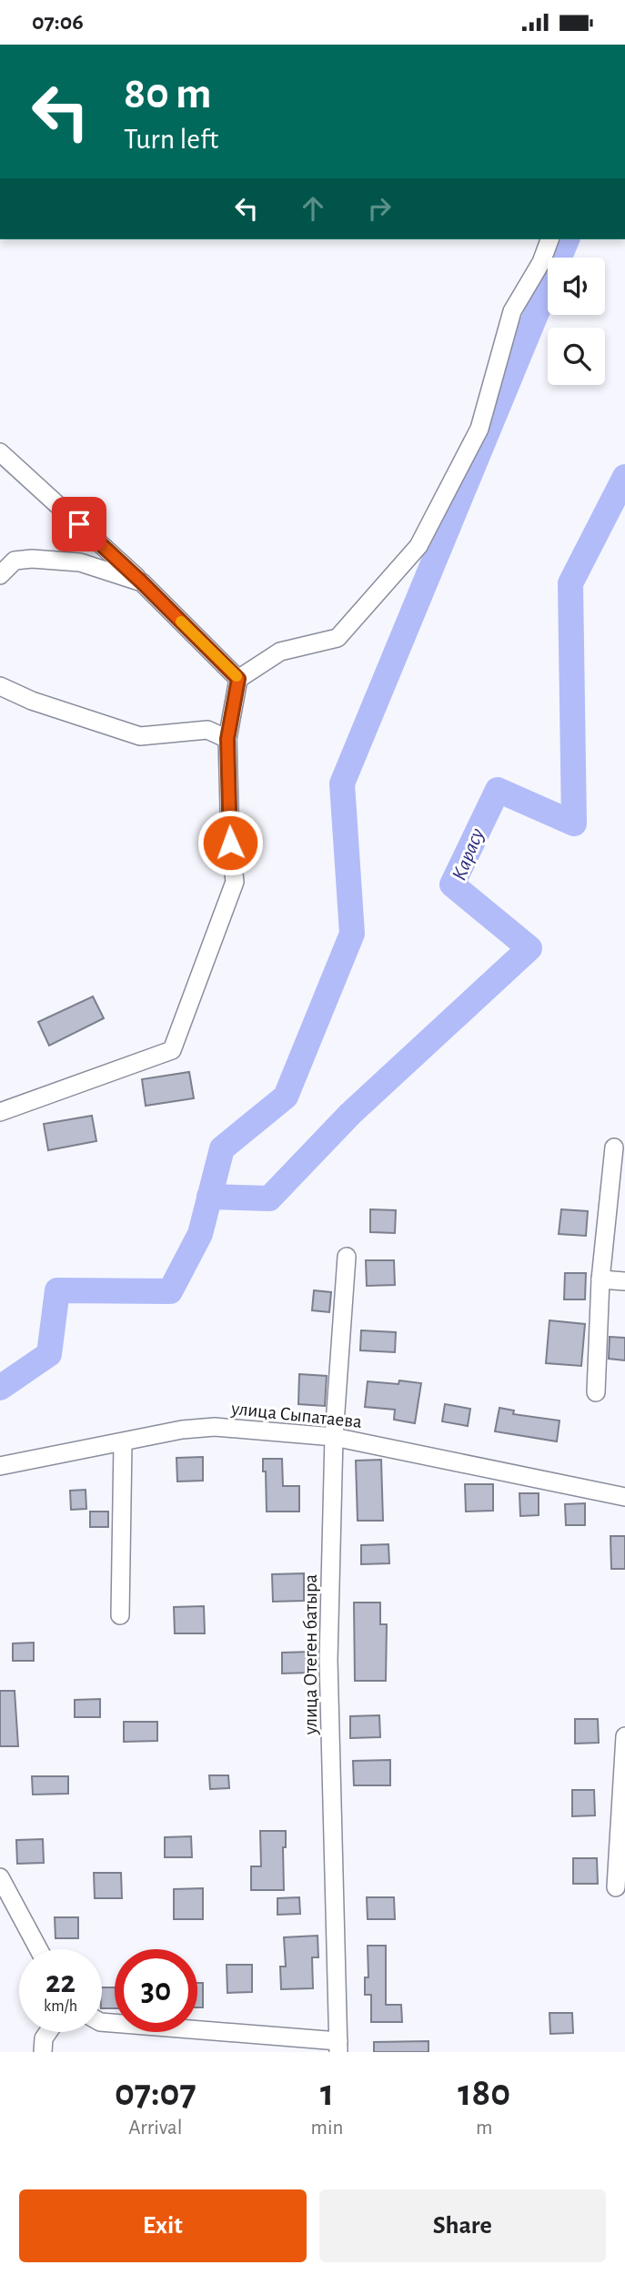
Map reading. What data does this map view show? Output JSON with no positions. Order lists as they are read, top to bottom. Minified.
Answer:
{"streets":{"street":["улица Сыпатаева","улица Отеген батыра"]},"crossings":[["улица Сыпатаева","улица Отеген батыра"]],"water":["Карасу"],"page":{"status":"07:06","turn":["80 m","Turn left"],"speed":"22 km/h","limit":"30","eta":["07:07","Arrival","1","min","180","m"],"buttons":["Exit","Share"]}}
